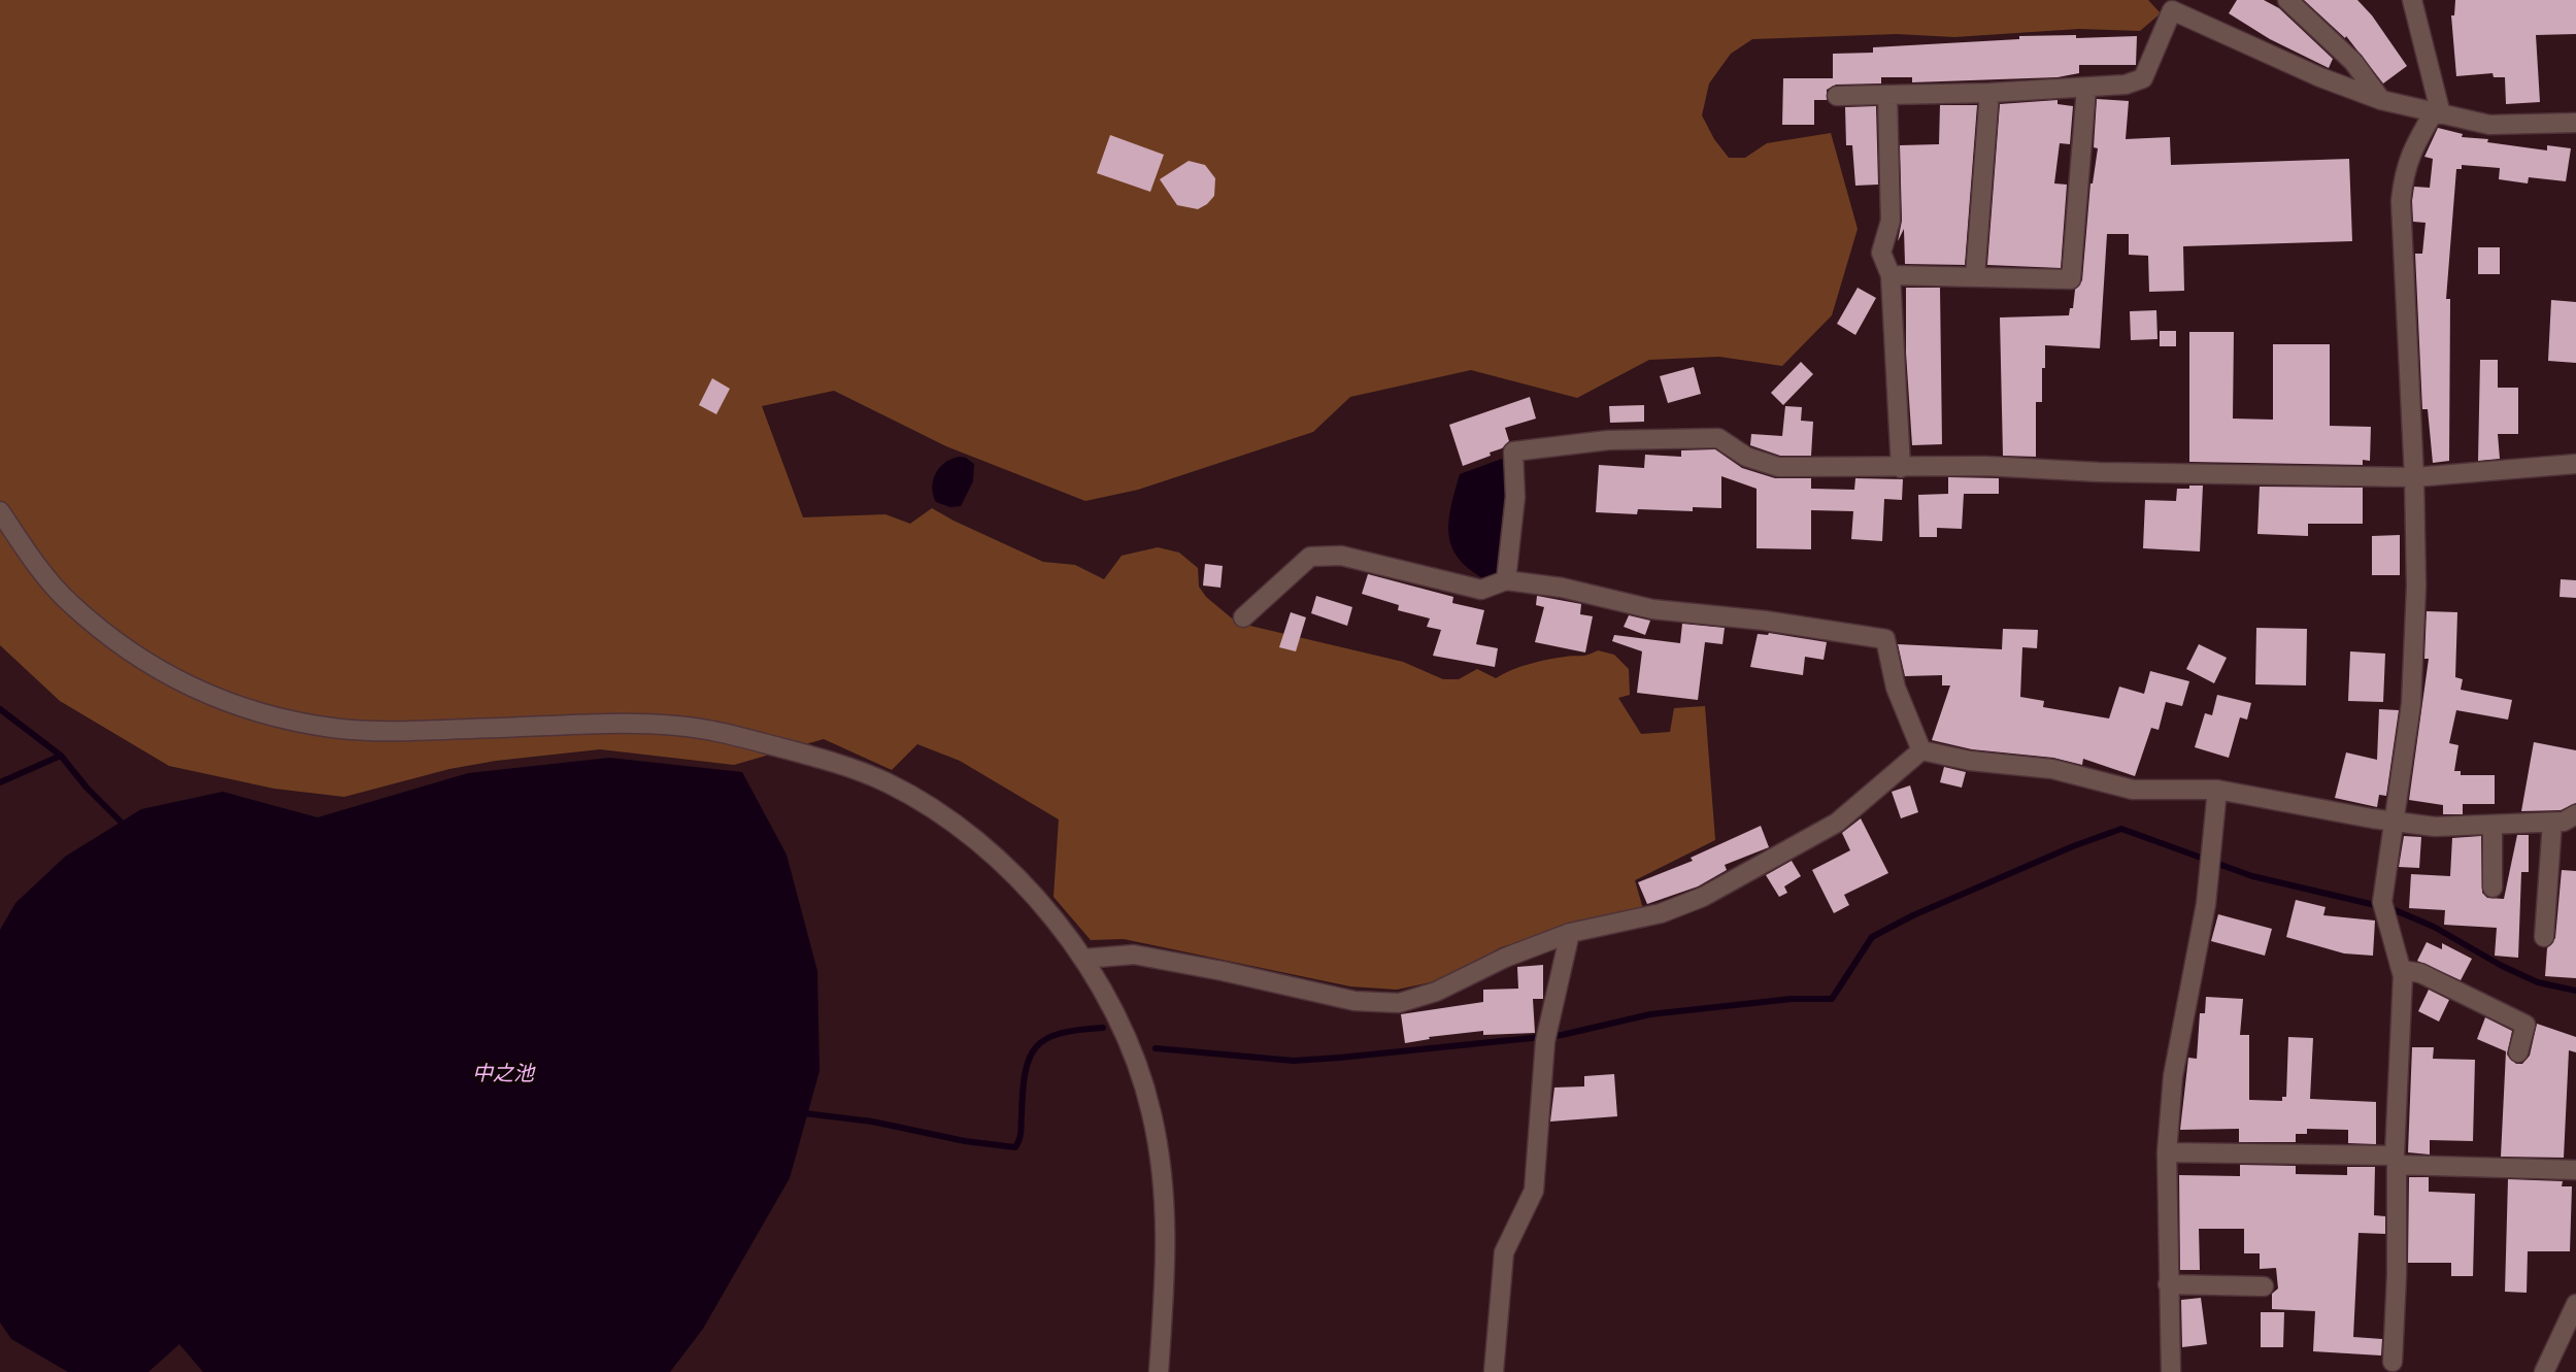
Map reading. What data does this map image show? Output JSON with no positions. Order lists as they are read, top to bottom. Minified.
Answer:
{"water":["中之池"]}
